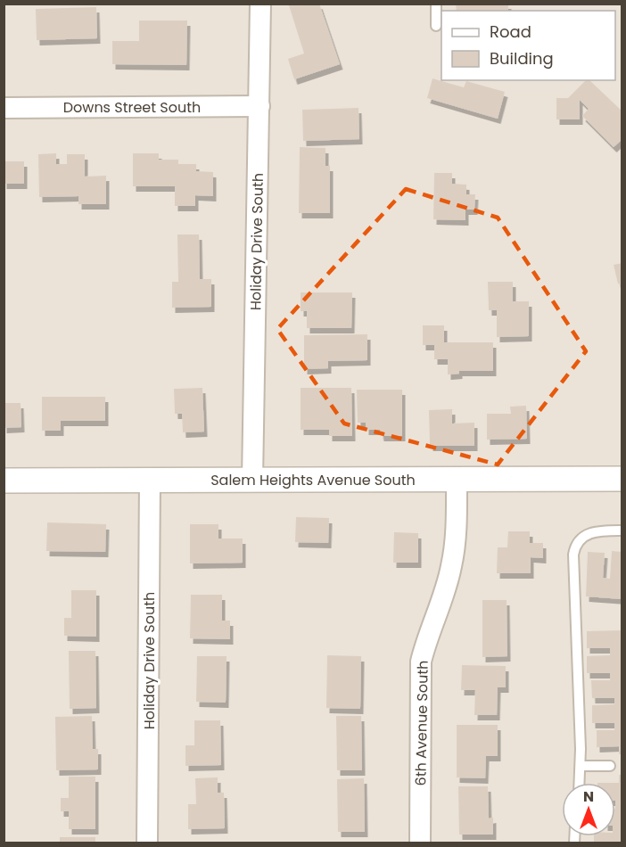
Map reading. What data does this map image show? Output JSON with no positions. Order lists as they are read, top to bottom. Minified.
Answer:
{"streets":{"street":["Downs Street South","Holiday Drive South","Salem Heights Avenue South","6th Avenue South"]},"crossings":[["Downs Street South","Holiday Drive South"],["Holiday Drive South","Salem Heights Avenue South"],["Salem Heights Avenue South","6th Avenue South"]],"legend":["Road","Building"],"north":"top"}
